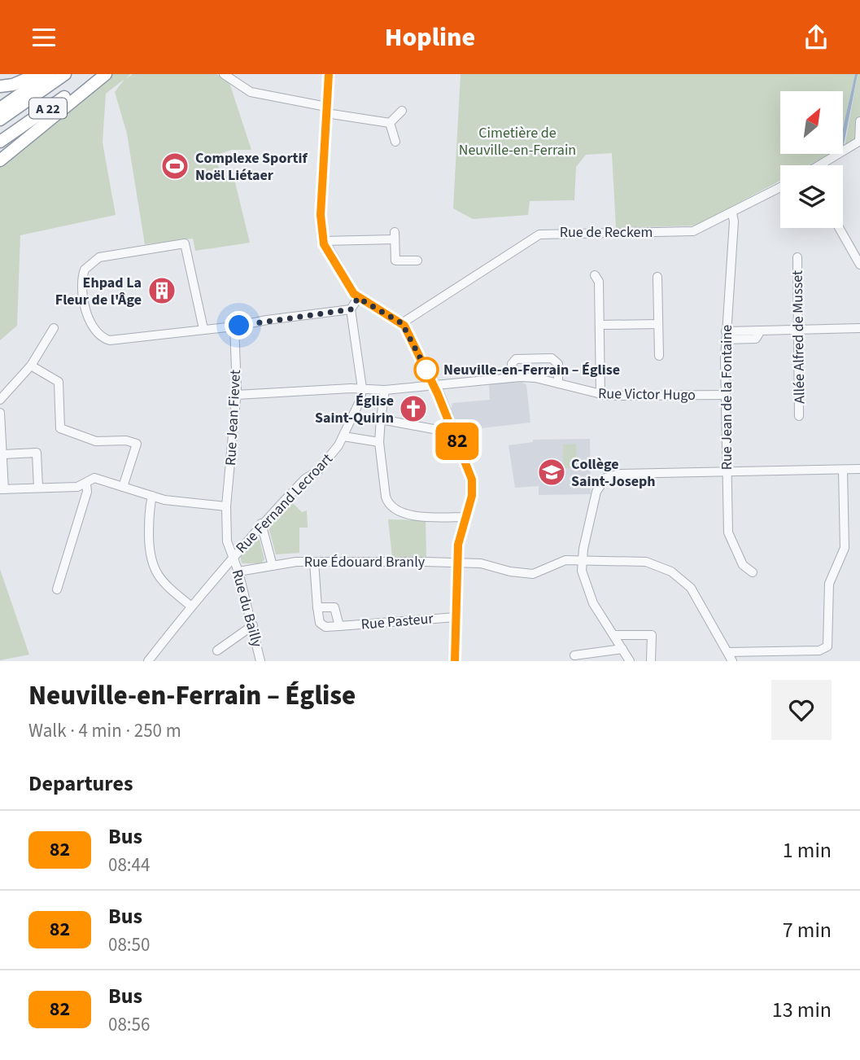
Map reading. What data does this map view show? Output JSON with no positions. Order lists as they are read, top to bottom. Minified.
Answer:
{"streets":{"highway":["A 22"],"street":["Rue de Reckem","Allée Alfred de Musset","Rue Victor Hugo","Rue Jean de la Fontaine","Rue Jean Fievet","Rue Fernand Lecroart","Rue Édouard Branly","Rue du Bailly","Rue Pasteur"]},"crossings":[["Rue de Reckem","Rue Jean de la Fontaine"],["Rue Victor Hugo","Rue Jean de la Fontaine"],["Rue Victor Hugo","Rue Jean Fievet"],["Rue Victor Hugo","Rue Fernand Lecroart"],["Rue Jean Fievet","Rue Fernand Lecroart"],["Rue Jean Fievet","Rue du Bailly"],["Rue Fernand Lecroart","Rue du Bailly"],["Rue Édouard Branly","Rue du Bailly"]],"parks":["Cimetière de Neuville-en-Ferrain"],"places":{"sports":["Complexe Sportif Noël Liétaer"],"building":["Ehpad La Fleur de l'Âge"],"other":["Neuville-en-Ferrain – Église"],"church":["Église Saint-Quirin"],"school or university":["Collège Saint-Joseph"]},"lines":["bus line 82"],"north":"top right","page":{"header":"Hopline","on_map":"82","heading":[["Neuville-en-Ferrain – Église","Walk · 4 min · 250 m"],"Departures"],"list":[{"mark":"82","name":"Bus","note":"08:44","value":"1 min"},{"mark":"82","name":"Bus","note":"08:50","value":"7 min"},{"mark":"82","name":"Bus","note":"08:56","value":"13 min"}]}}
